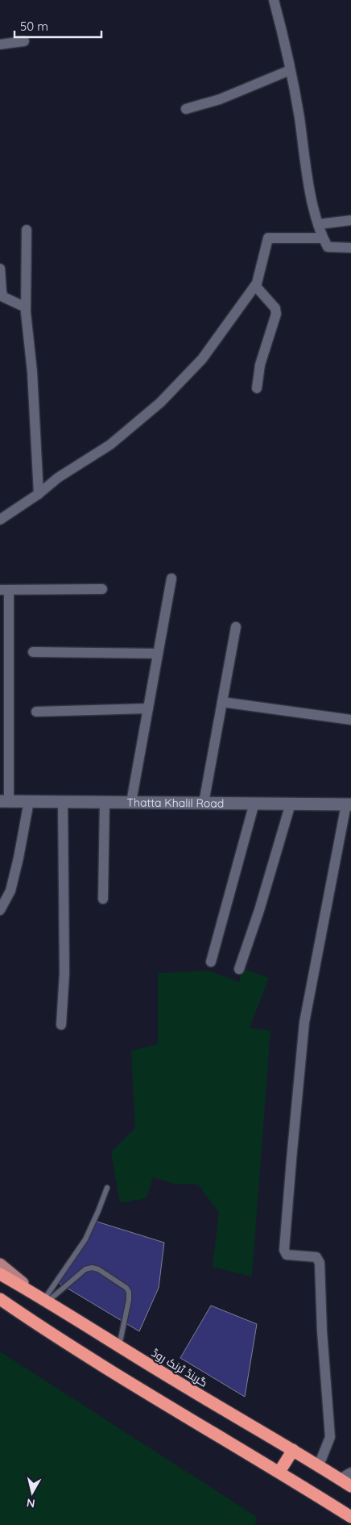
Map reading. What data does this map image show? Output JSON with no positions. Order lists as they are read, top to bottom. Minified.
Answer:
{"streets":{"highway":["گرینڈ ٹرنک روڈ"],"street":["Thatta Khalil Road"]},"scale_bar":"50 m","north":"bottom"}
